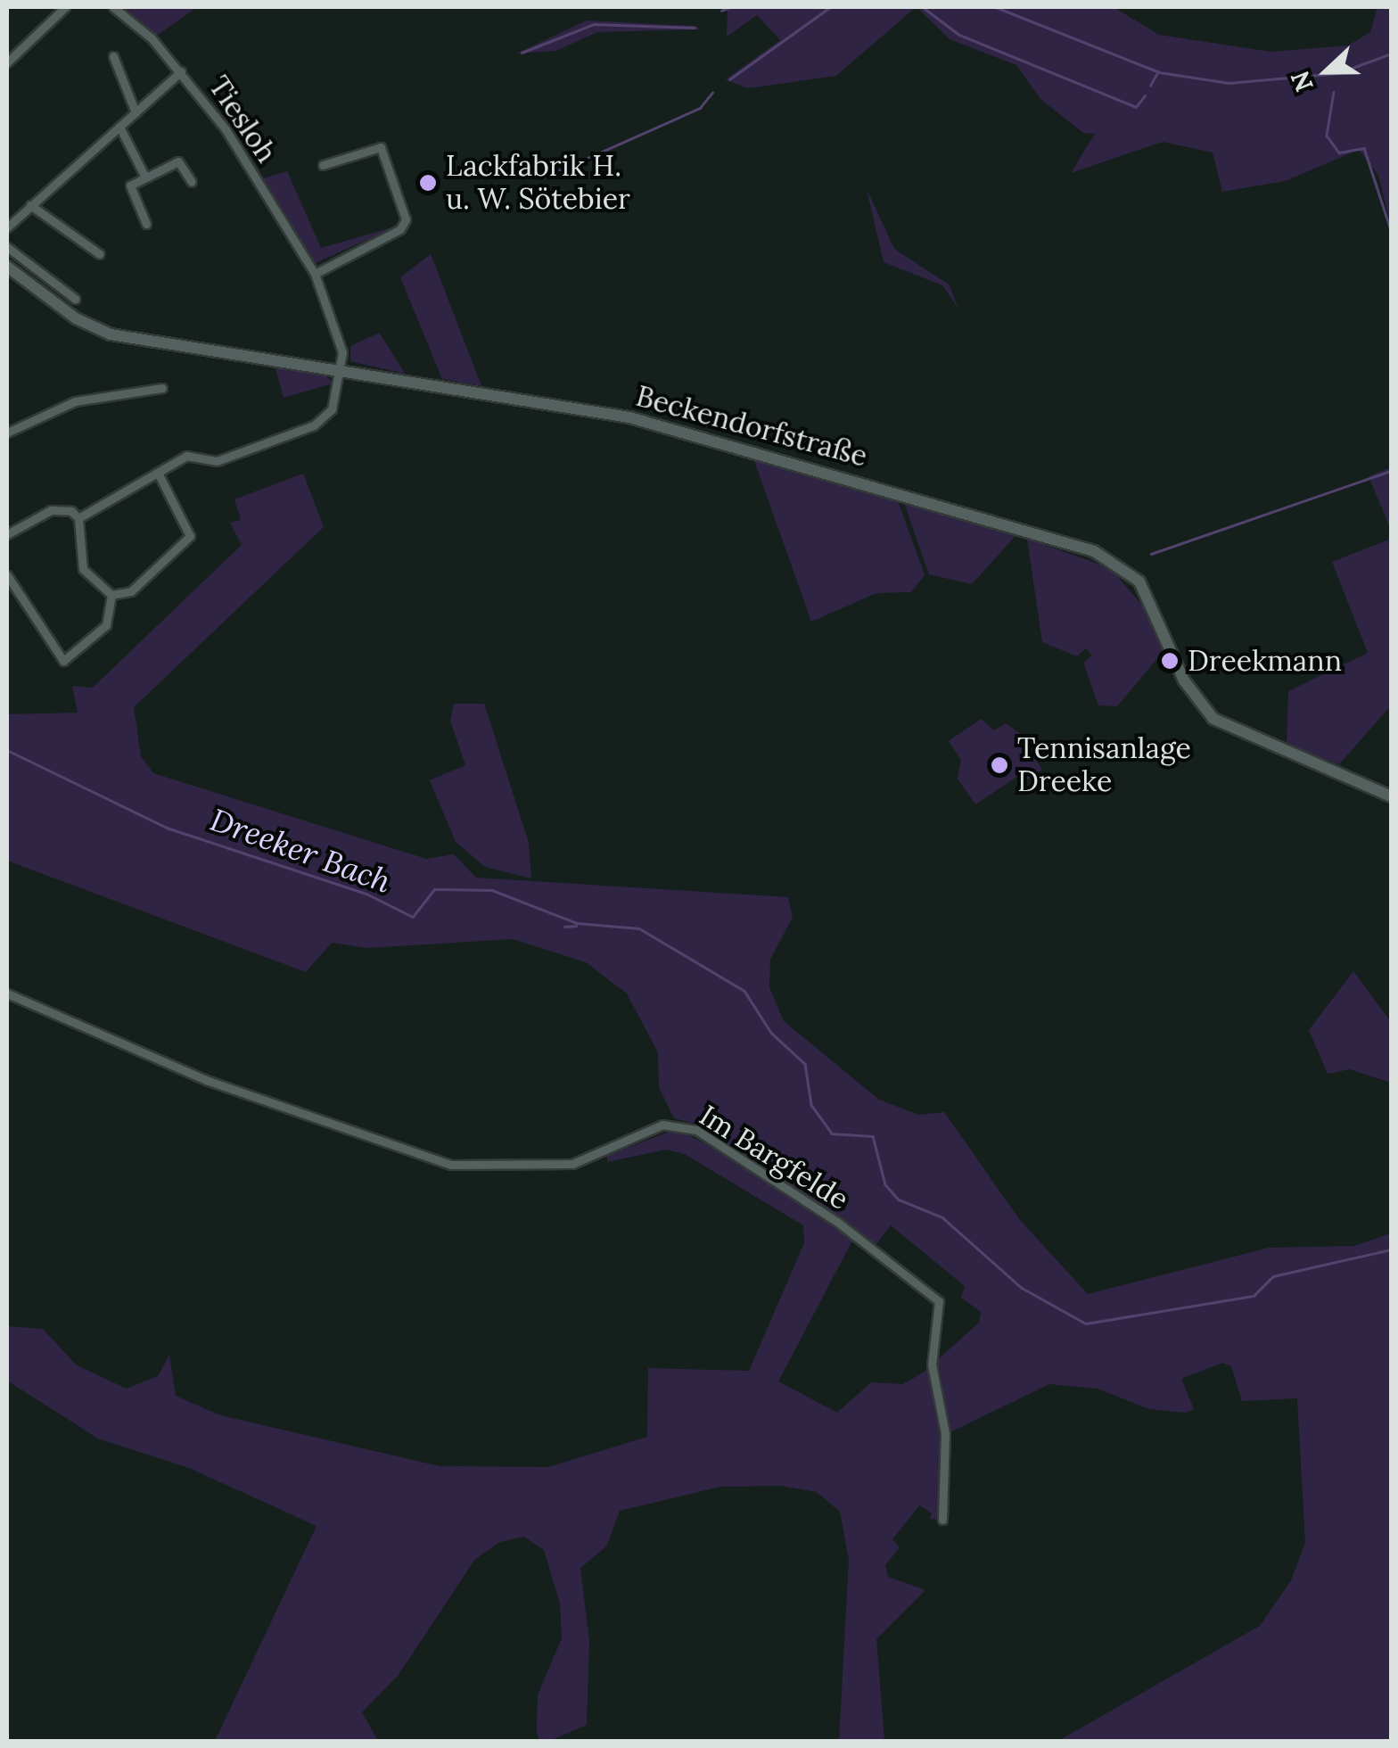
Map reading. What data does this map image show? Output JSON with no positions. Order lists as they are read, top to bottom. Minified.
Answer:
{"streets":{"street":["Tiesloh","Beckendorfstraße","Im Bargfelde"]},"crossings":[["Tiesloh","Beckendorfstraße"]],"water":["Dreeker Bach"],"places":["Lackfabrik H. u. W. Sötebier","Dreekmann","Tennisanlage Dreeke"],"north":"left"}
